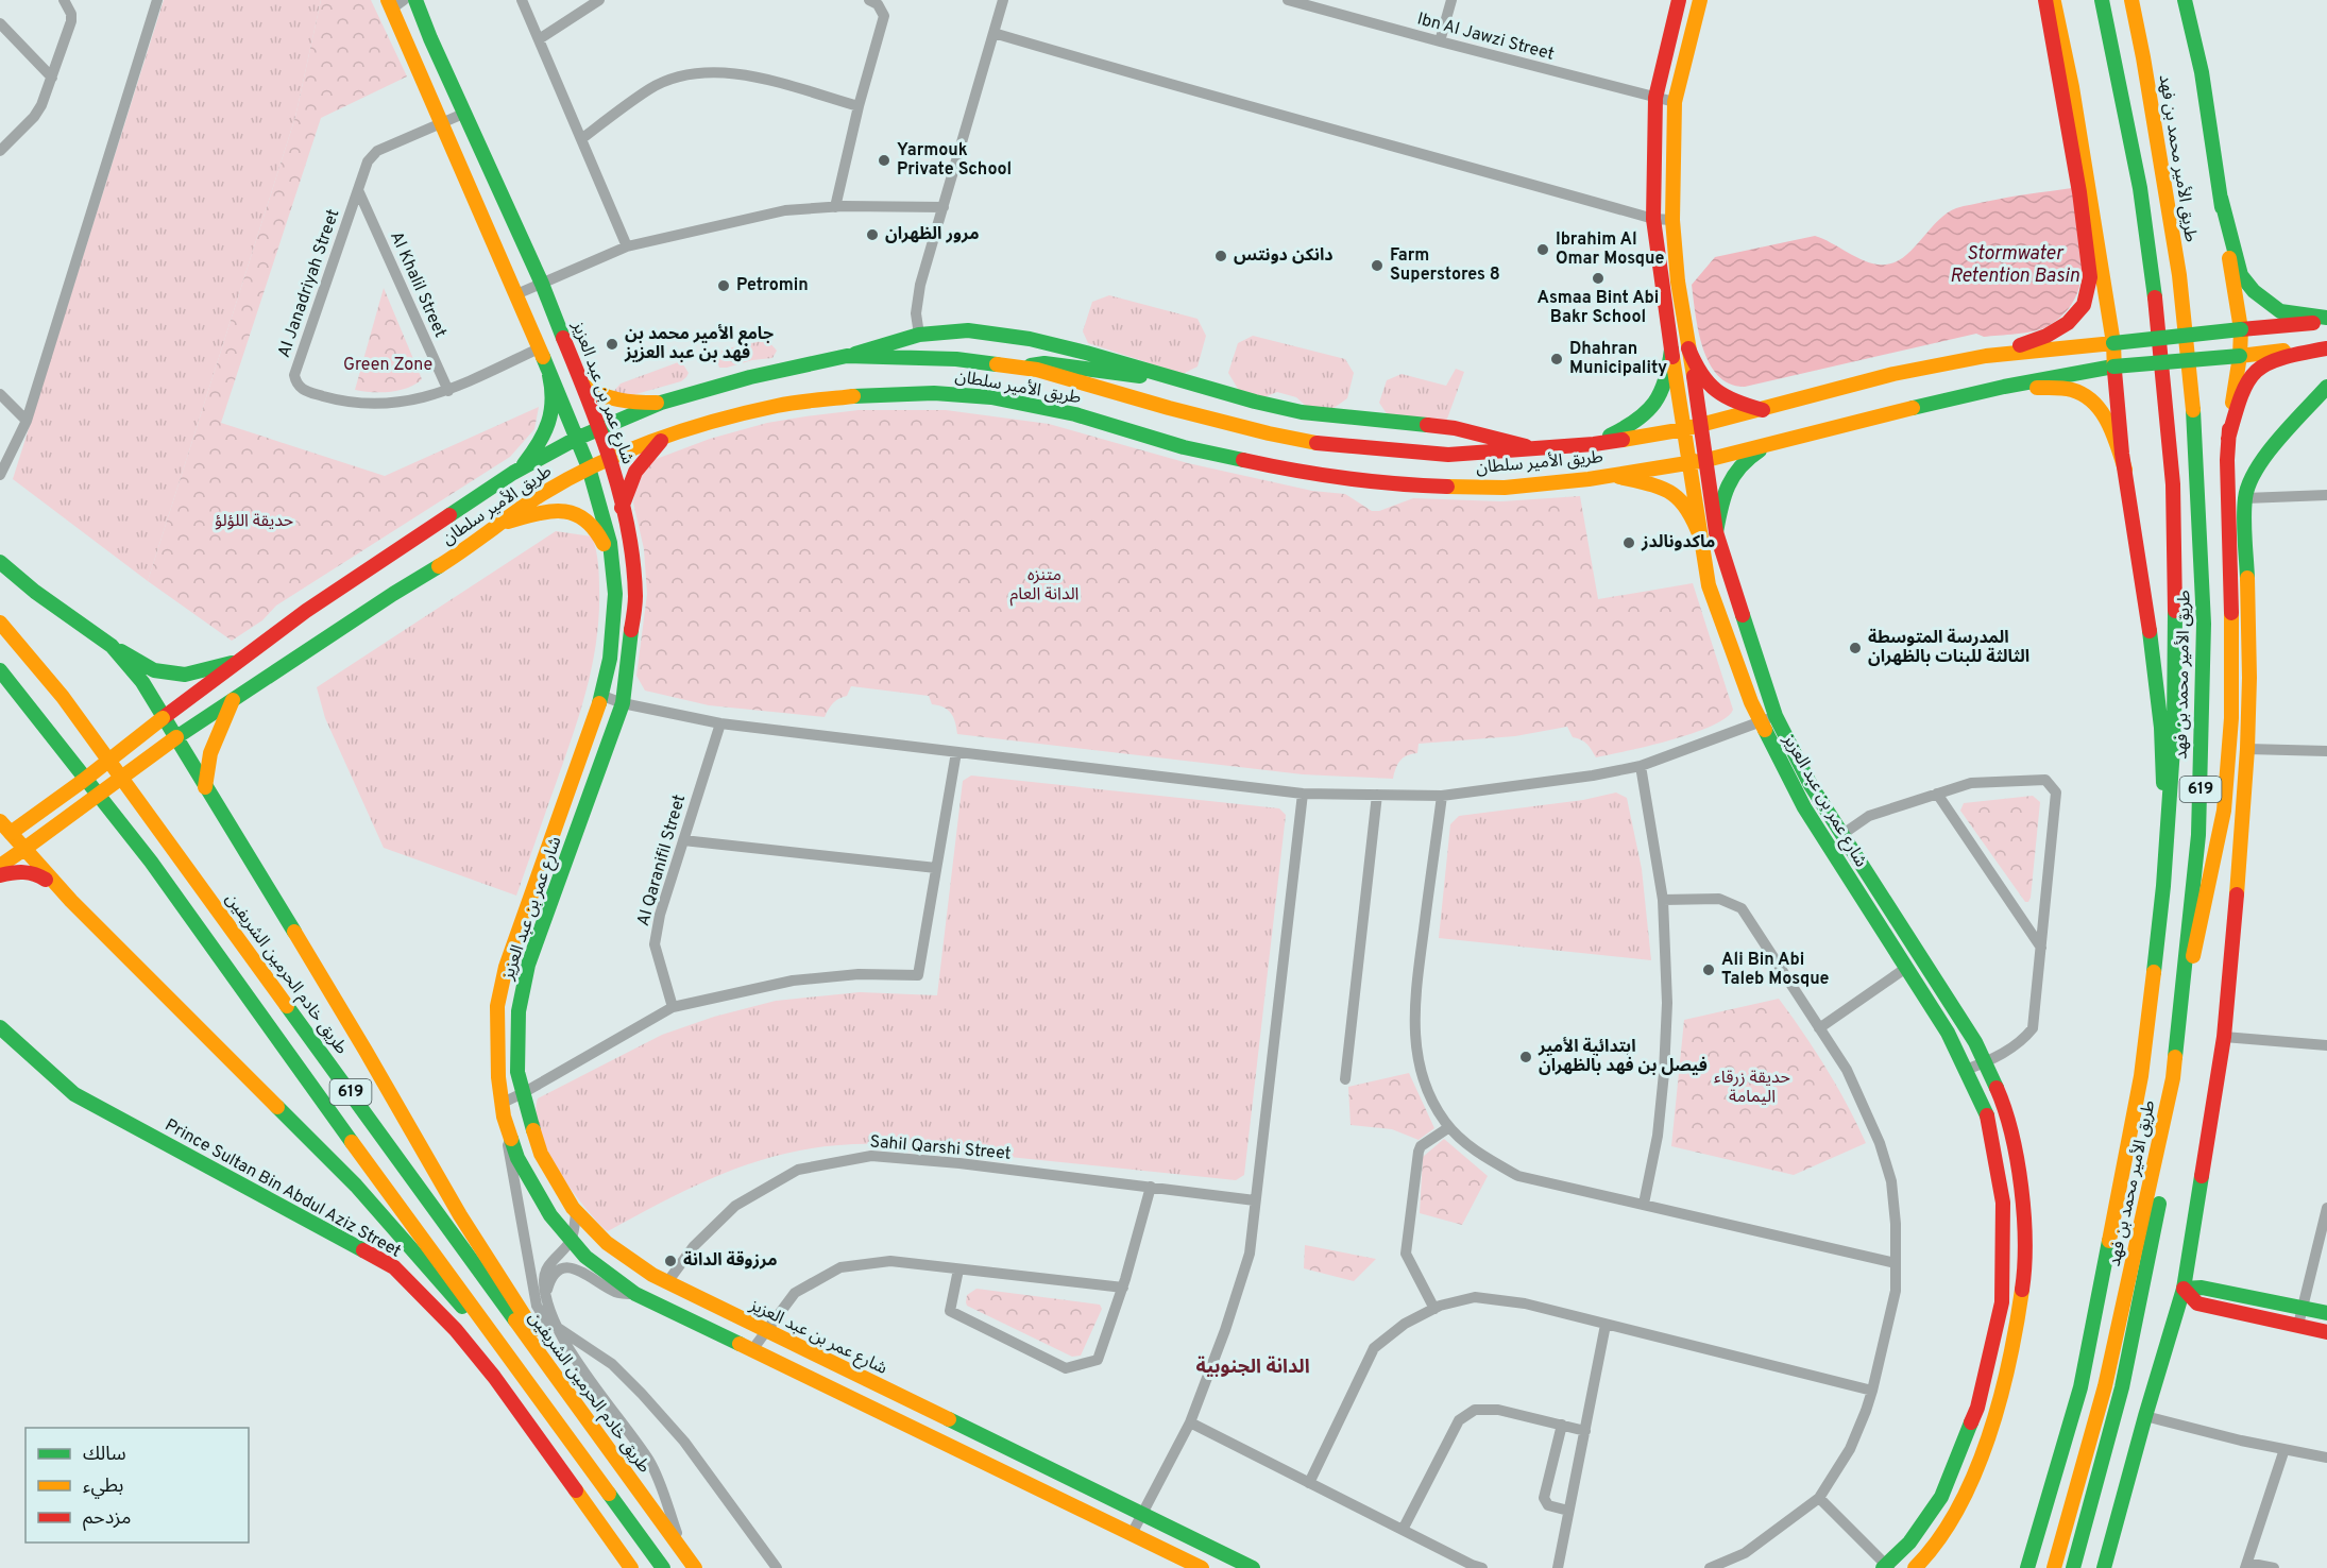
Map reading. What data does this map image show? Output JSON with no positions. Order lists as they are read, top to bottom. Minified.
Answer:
{"streets":{"main road":["طريق الأمير محمد بن فهد","طريق الأمير سلطان","شارع عمر بن عبد العزيز","619","طريق خادم الحرمين الشريفين","Prince Sultan Bin Abdul Aziz Street"],"street":["Ibn Al Jawzi Street","Al Janadriyah Street","Al Khalil Street","Al Qaranifil Street","Sahil Qarshi Street"]},"crossings":[["Ibn Al Jawzi Street","شارع عمر بن عبد العزيز"],["Al Janadriyah Street","Al Khalil Street"],["Al Janadriyah Street","شارع عمر بن عبد العزيز"],["طريق الأمير سلطان","شارع عمر بن عبد العزيز"],["شارع عمر بن عبد العزيز","Sahil Qarshi Street"]],"districts":["الدانة الجنوبية"],"water":["Stormwater Retention Basin"],"parks":["Green Zone","حديقة اللؤلؤ","متنزه الدانة العام","حديقة زرقاء اليمامة"],"places":["Yarmouk Private School","مرور الظهران","Ibrahim Al Omar Mosque","دانكن دونتس","Farm Superstores 8","Asmaa Bint Abi Bakr School","Petromin","جامع الأمير محمد بن فهد بن عبد العزيز","Dhahran Municipality","ماكدونالدز","المدرسة المتوسطة الثالثة للبنات بالظهران","Ali Bin Abi Taleb Mosque","ابتدائية الأمير فيصل بن فهد بالظهران","مرزوقة الدانة"],"legend":["سالك","بطيء","مزدحم"]}
